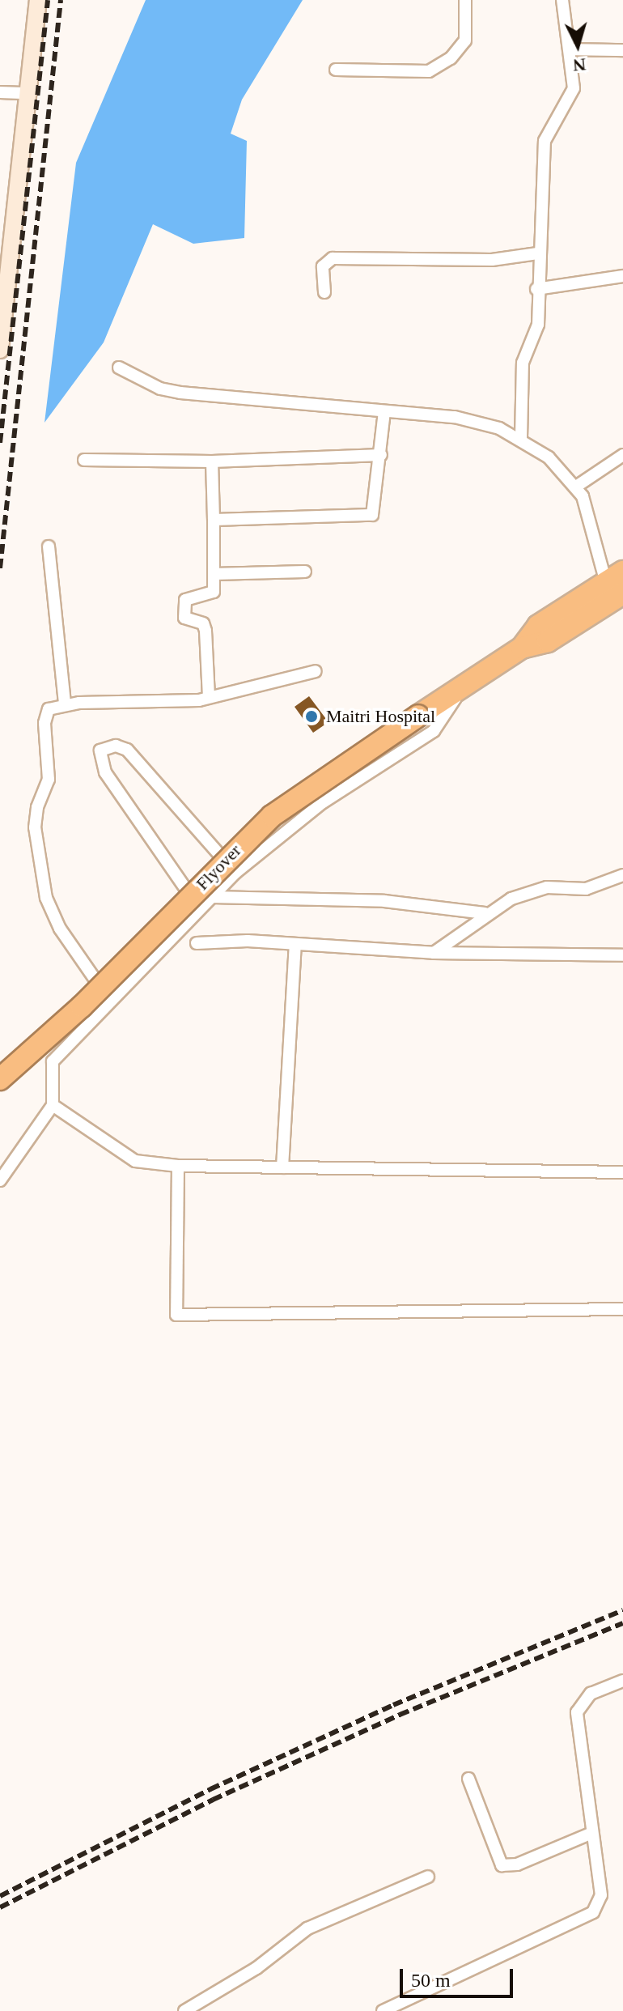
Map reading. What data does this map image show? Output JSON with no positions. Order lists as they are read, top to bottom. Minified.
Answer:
{"streets":{"highway":["Flyover"]},"places":["Maitri Hospital"],"scale_bar":"50 m","north":"bottom"}
